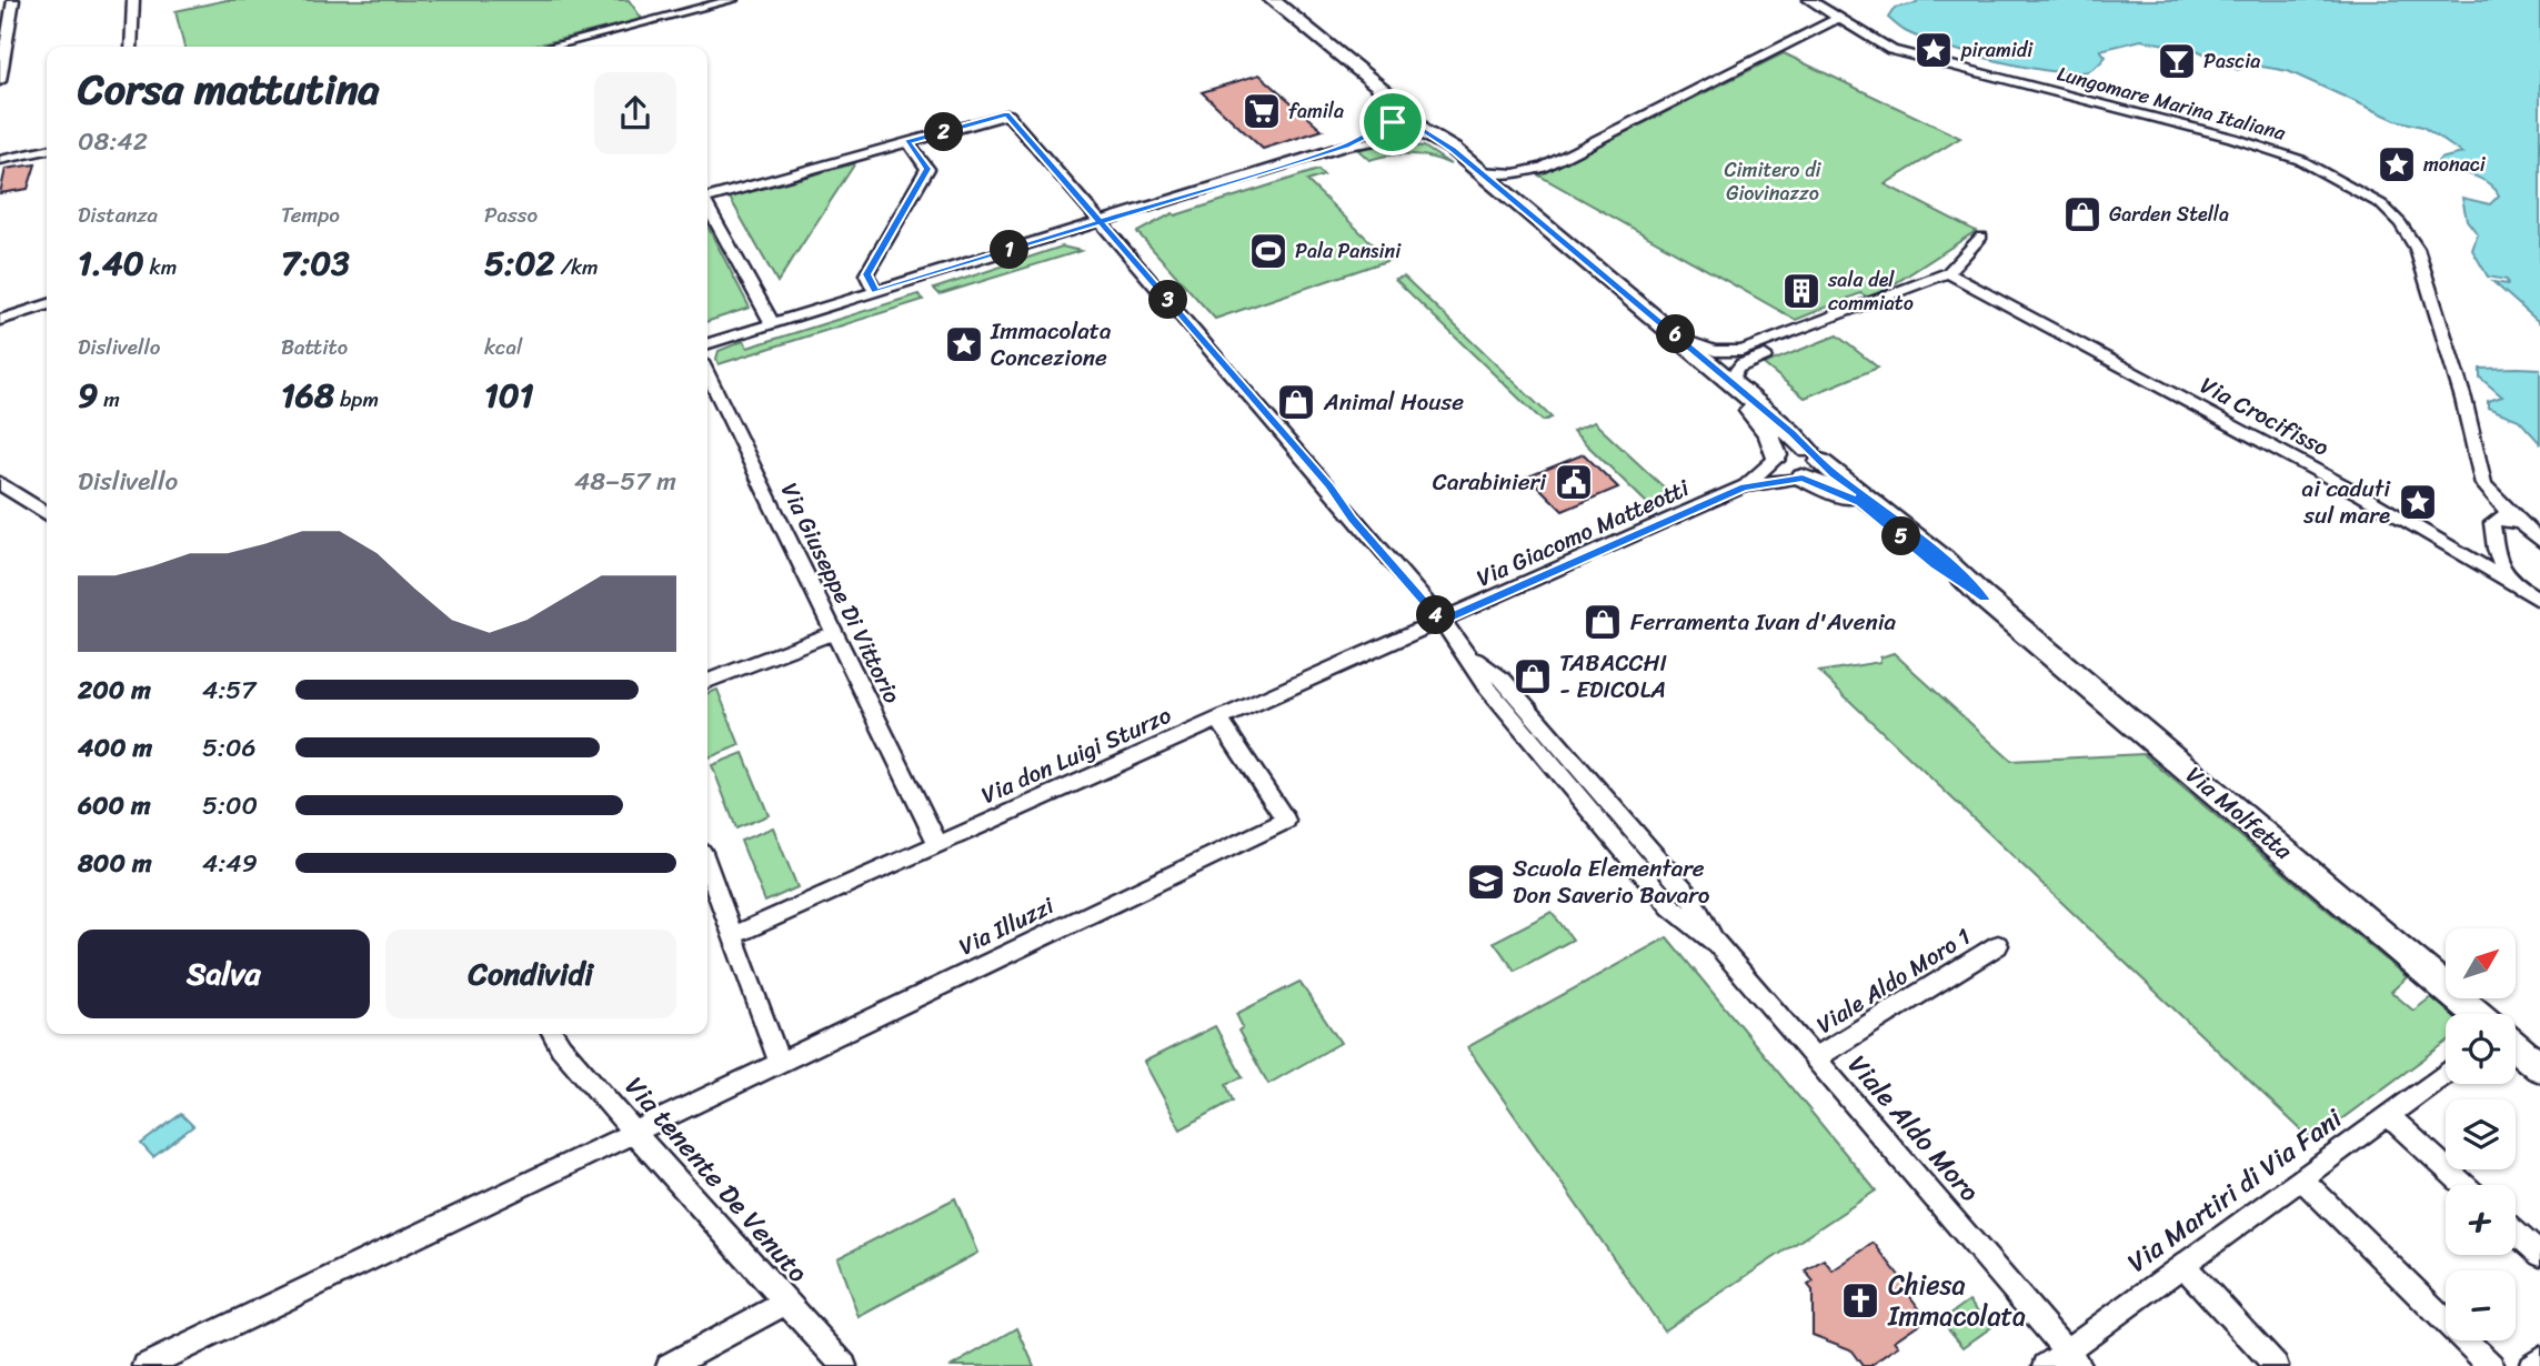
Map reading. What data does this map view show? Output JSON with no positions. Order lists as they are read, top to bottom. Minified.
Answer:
{"streets":{"main road":["Via Molfetta"],"street":["Lungomare Marina Italiana","Via Crocifisso","Via Giacomo Matteotti","Via Giuseppe Di Vittorio","Via don Luigi Sturzo","Via Illuzzi","Viale Aldo Moro 1","Viale Aldo Moro","Via tenente De Venuto","Via Martiri di Via Fani"]},"crossings":[["Via Giacomo Matteotti","Via don Luigi Sturzo"],["Via Giacomo Matteotti","Viale Aldo Moro"],["Via Giuseppe Di Vittorio","Via don Luigi Sturzo"],["Via don Luigi Sturzo","Via Illuzzi"],["Via don Luigi Sturzo","Viale Aldo Moro"],["Via Illuzzi","Via tenente De Venuto"],["Viale Aldo Moro 1","Viale Aldo Moro"],["Viale Aldo Moro","Via Martiri di Via Fani"]],"parks":["Cimitero di Giovinazzo"],"places":{"place":["piramidi","monaci","Immacolata Concezione","ai caduti sul mare"],"bar":["Pascia"],"supermarket":["famila"],"shop":["Garden Stella","Animal House","Ferramenta Ivan d'Avenia","TABACCHI - EDICOLA"],"sports":["Pala Pansini"],"building":["sala del commiato"],"public building":["Carabinieri"],"school or university":["Scuola Elementare Don Saverio Bavaro"],"church":["Chiesa Immacolata"]},"north":"top right","page":{"heading":["Corsa mattutina","08:42"],"pins":["2","1","3","6","5","4"],"stats":[["Distanza","1.40 km"],["Tempo","7:03"],["Passo","5:02 /km"],["Dislivello","9 m"],["Battito","168 bpm"],["kcal","101"]],"chart":["Dislivello","48–57 m"],"list":[{"name":"200 m","note":"4:57"},{"name":"400 m","note":"5:06"},{"name":"600 m","note":"5:00"},{"name":"800 m","note":"4:49"}],"buttons":["Salva","Condividi"],"map_buttons":["+","−"]}}
